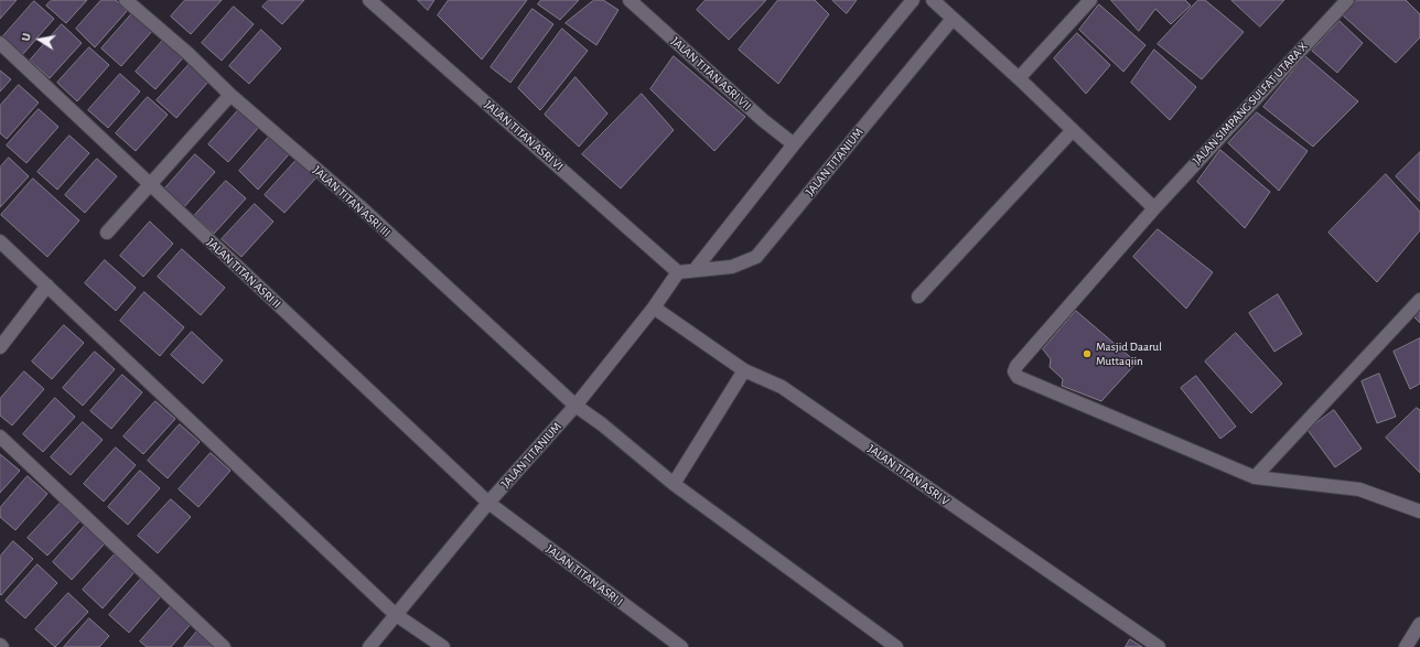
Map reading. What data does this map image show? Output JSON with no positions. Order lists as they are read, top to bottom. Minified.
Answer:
{"streets":{"street":["JALAN TITAN ASRI VII","JALAN SIMPANG SULFAT UTARA X","JALAN TITAN ASRI VI","JALAN TITANIUM","JALAN TITAN ASRI III","JALAN TITAN ASRI II","JALAN TITAN ASRI V","JALAN TITAN ASRI I"]},"crossings":[["JALAN TITAN ASRI VI","JALAN TITANIUM"],["JALAN TITANIUM","JALAN TITAN ASRI III"],["JALAN TITANIUM","JALAN TITAN ASRI II"],["JALAN TITANIUM","JALAN TITAN ASRI V"],["JALAN TITANIUM","JALAN TITAN ASRI I"],["JALAN TITAN ASRI II","JALAN TITAN ASRI I"]],"places":["Masjid Daarul Muttaqiin"],"north":"left"}
